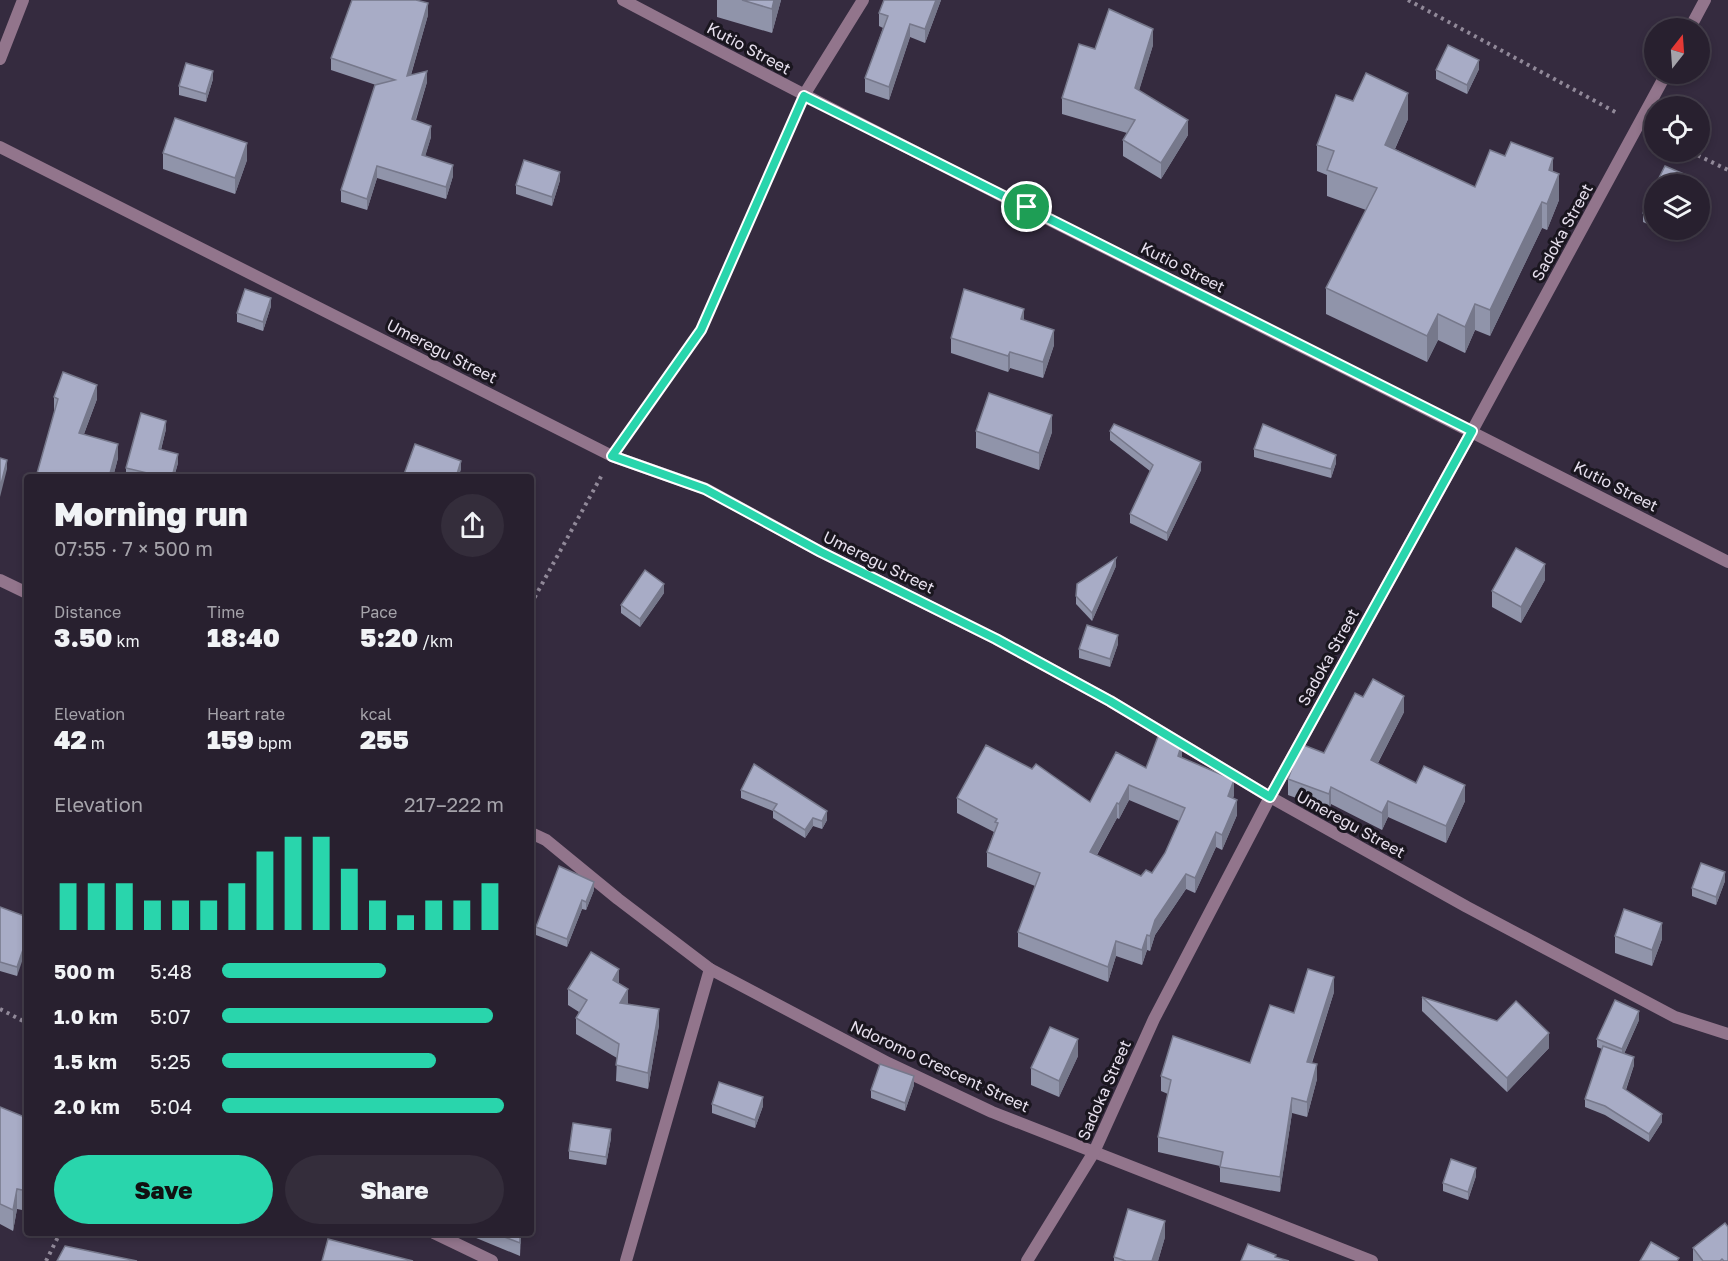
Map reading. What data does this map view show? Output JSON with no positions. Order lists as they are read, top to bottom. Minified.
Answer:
{"streets":{"street":["Kutio Street","Sadoka Street","Umeregu Street","Ndoromo Crescent Street"]},"crossings":[["Kutio Street","Sadoka Street"],["Sadoka Street","Umeregu Street"],["Sadoka Street","Ndoromo Crescent Street"]],"north":"top","page":{"heading":["Morning run","07:55 · 7 × 500 m"],"stats":[["Distance","3.50 km"],["Time","18:40"],["Pace","5:20 /km"],["Elevation","42 m"],["Heart rate","159 bpm"],["kcal","255"]],"chart":["Elevation","217–222 m"],"list":[{"name":"500 m","note":"5:48"},{"name":"1.0 km","note":"5:07"},{"name":"1.5 km","note":"5:25"},{"name":"2.0 km","note":"5:04"}],"buttons":["Save","Share"]}}
